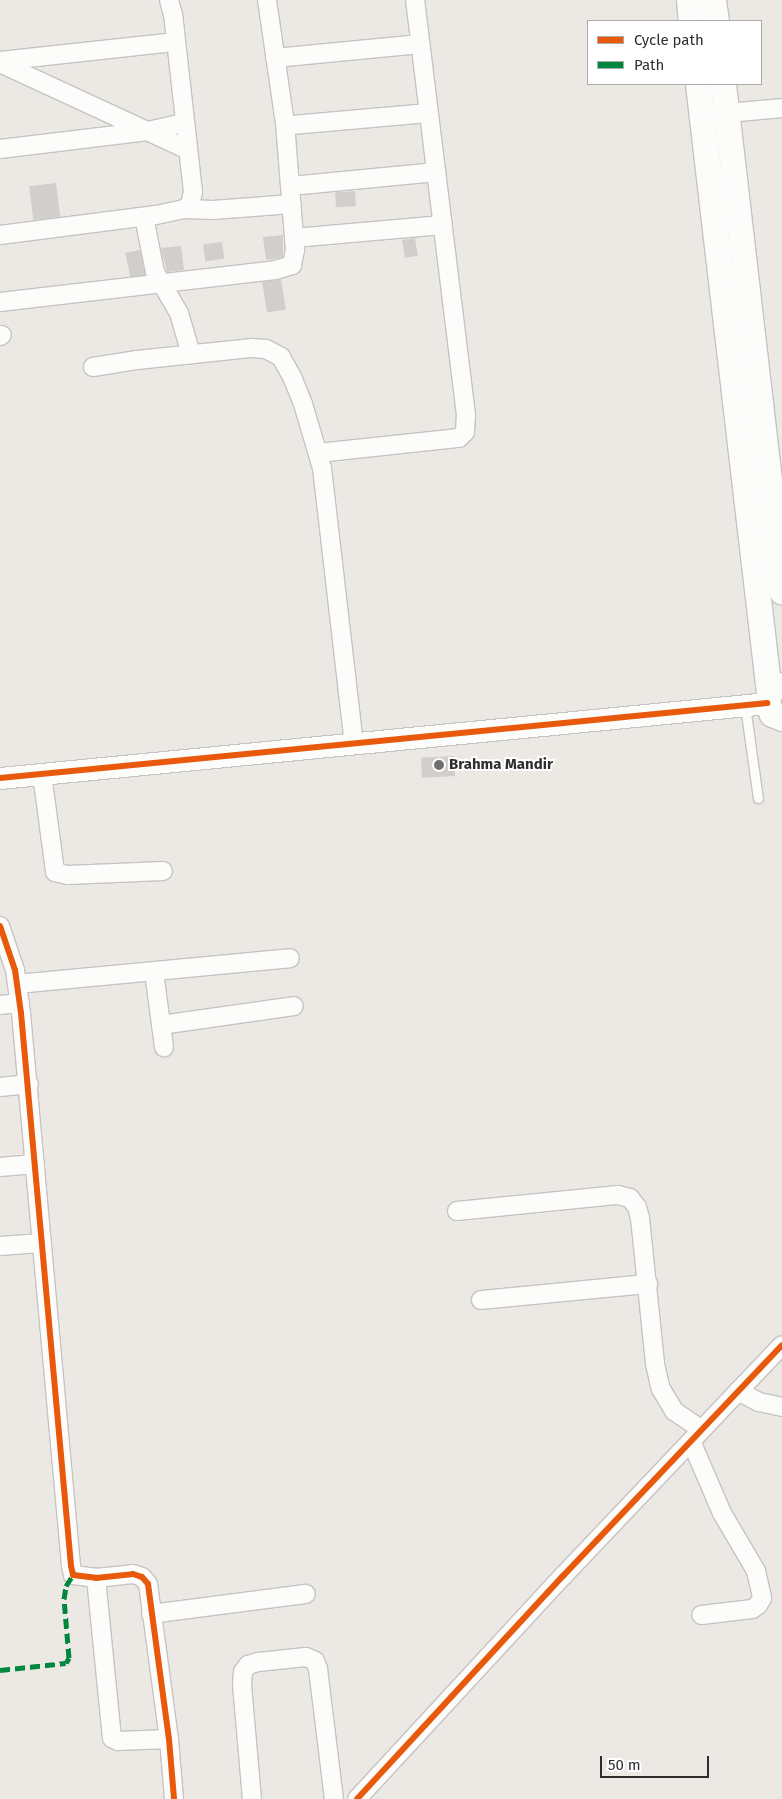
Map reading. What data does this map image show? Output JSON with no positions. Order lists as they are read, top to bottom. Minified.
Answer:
{"places":["Brahma Mandir"],"legend":["Cycle path","Path"],"scale_bar":"50 m"}
